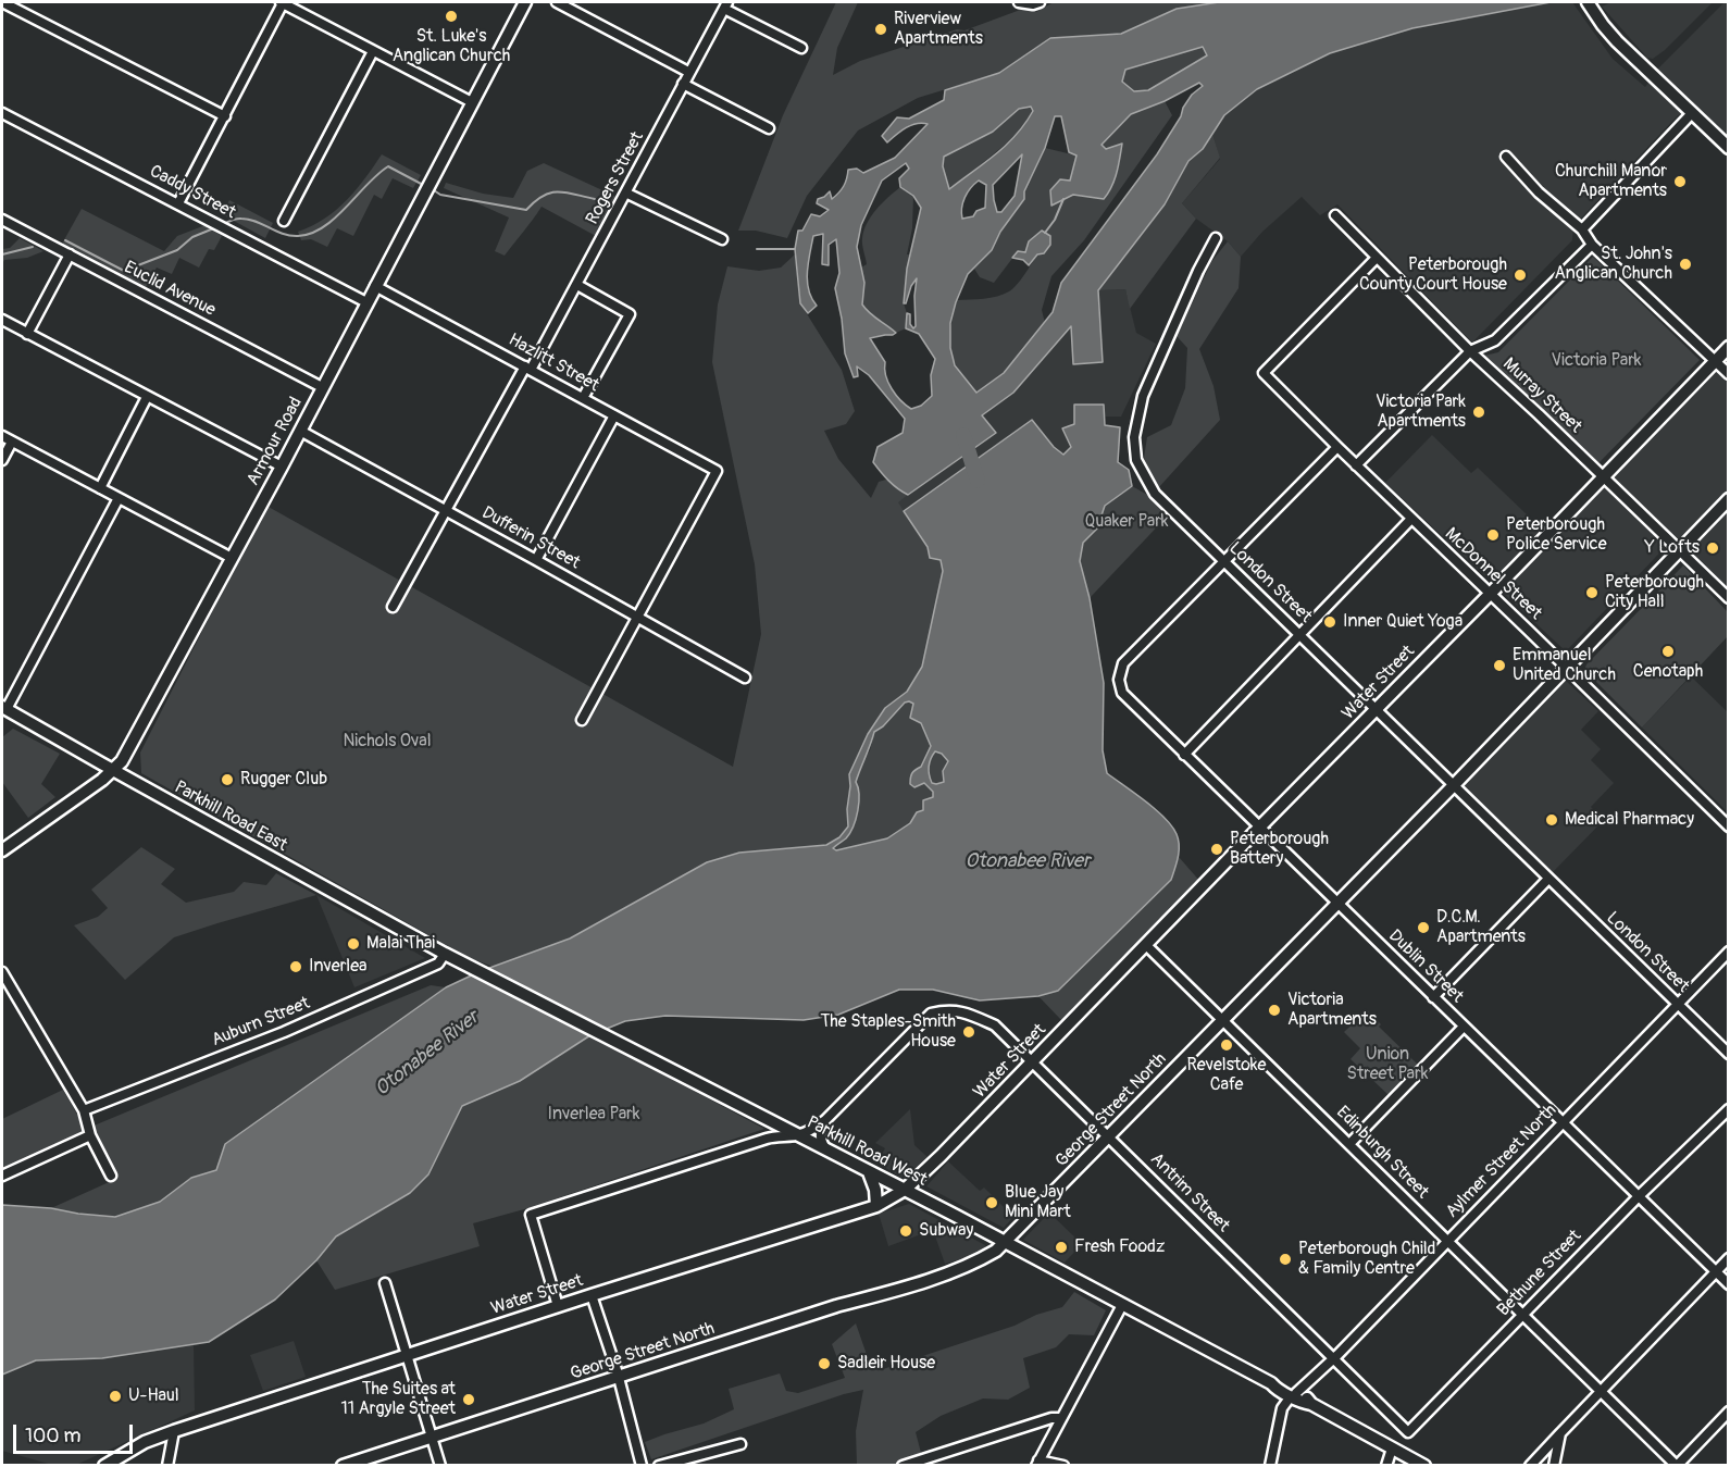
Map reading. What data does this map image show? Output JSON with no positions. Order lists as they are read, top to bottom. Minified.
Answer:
{"streets":{"main road":["Armour Road","Water Street","Parkhill Road East","George Street North","Parkhill Road West"],"street":["Rogers Street","Caddy Street","Euclid Avenue","Hazlitt Street","Murray Street","Dufferin Street","McDonnel Street","London Street","Dublin Street","Auburn Street","Edinburgh Street","Aylmer Street North","Antrim Street","Bethune Street"]},"crossings":[["Rogers Street","Hazlitt Street"],["Rogers Street","Dufferin Street"],["Caddy Street","Armour Road"],["Euclid Avenue","Armour Road"],["Hazlitt Street","Armour Road"],["Hazlitt Street","Dufferin Street"],["Murray Street","McDonnel Street"],["Murray Street","Water Street"],["Murray Street","George Street North"],["Armour Road","Dufferin Street"],["Armour Road","Parkhill Road East"],["McDonnel Street","Water Street"],["McDonnel Street","George Street North"],["London Street","Water Street"],["London Street","Dublin Street"],["London Street","George Street North"],["London Street","Aylmer Street North"],["Water Street","Dublin Street"],["Water Street","Parkhill Road West"],["Water Street","Edinburgh Street"],["Water Street","Antrim Street"],["Parkhill Road East","Auburn Street"],["Parkhill Road East","Parkhill Road West"],["Dublin Street","George Street North"],["Dublin Street","Aylmer Street North"],["Dublin Street","Bethune Street"],["Auburn Street","Parkhill Road West"],["George Street North","Parkhill Road West"],["George Street North","Edinburgh Street"],["George Street North","Antrim Street"],["Parkhill Road West","Aylmer Street North"],["Edinburgh Street","Aylmer Street North"],["Edinburgh Street","Bethune Street"],["Aylmer Street North","Antrim Street"],["Antrim Street","Bethune Street"]],"water":["Otonabee River"],"parks":["Victoria Park","Quaker Park","Nichols Oval","Union Street Park","Inverlea Park"],"places":["St. Luke's Anglican Church","Riverview Apartments","Churchill Manor Apartments","St. John's Anglican Church","Peterborough County Court House","Victoria Park Apartments","Peterborough Police Service","Y Lofts","Peterborough City Hall","Inner Quiet Yoga","Cenotaph","Emmanuel United Church","Rugger Club","Medical Pharmacy","Peterborough Battery","D.C.M. Apartments","Malai Thai","Inverlea","Victoria Apartments","The Staples-Smith House","Revelstoke Cafe","Blue Jay Mini Mart","Subway","Fresh Foodz","Peterborough Child & Family Centre","Sadleir House","U-Haul","The Suites at 11 Argyle Street"],"scale_bar":"100 m"}
